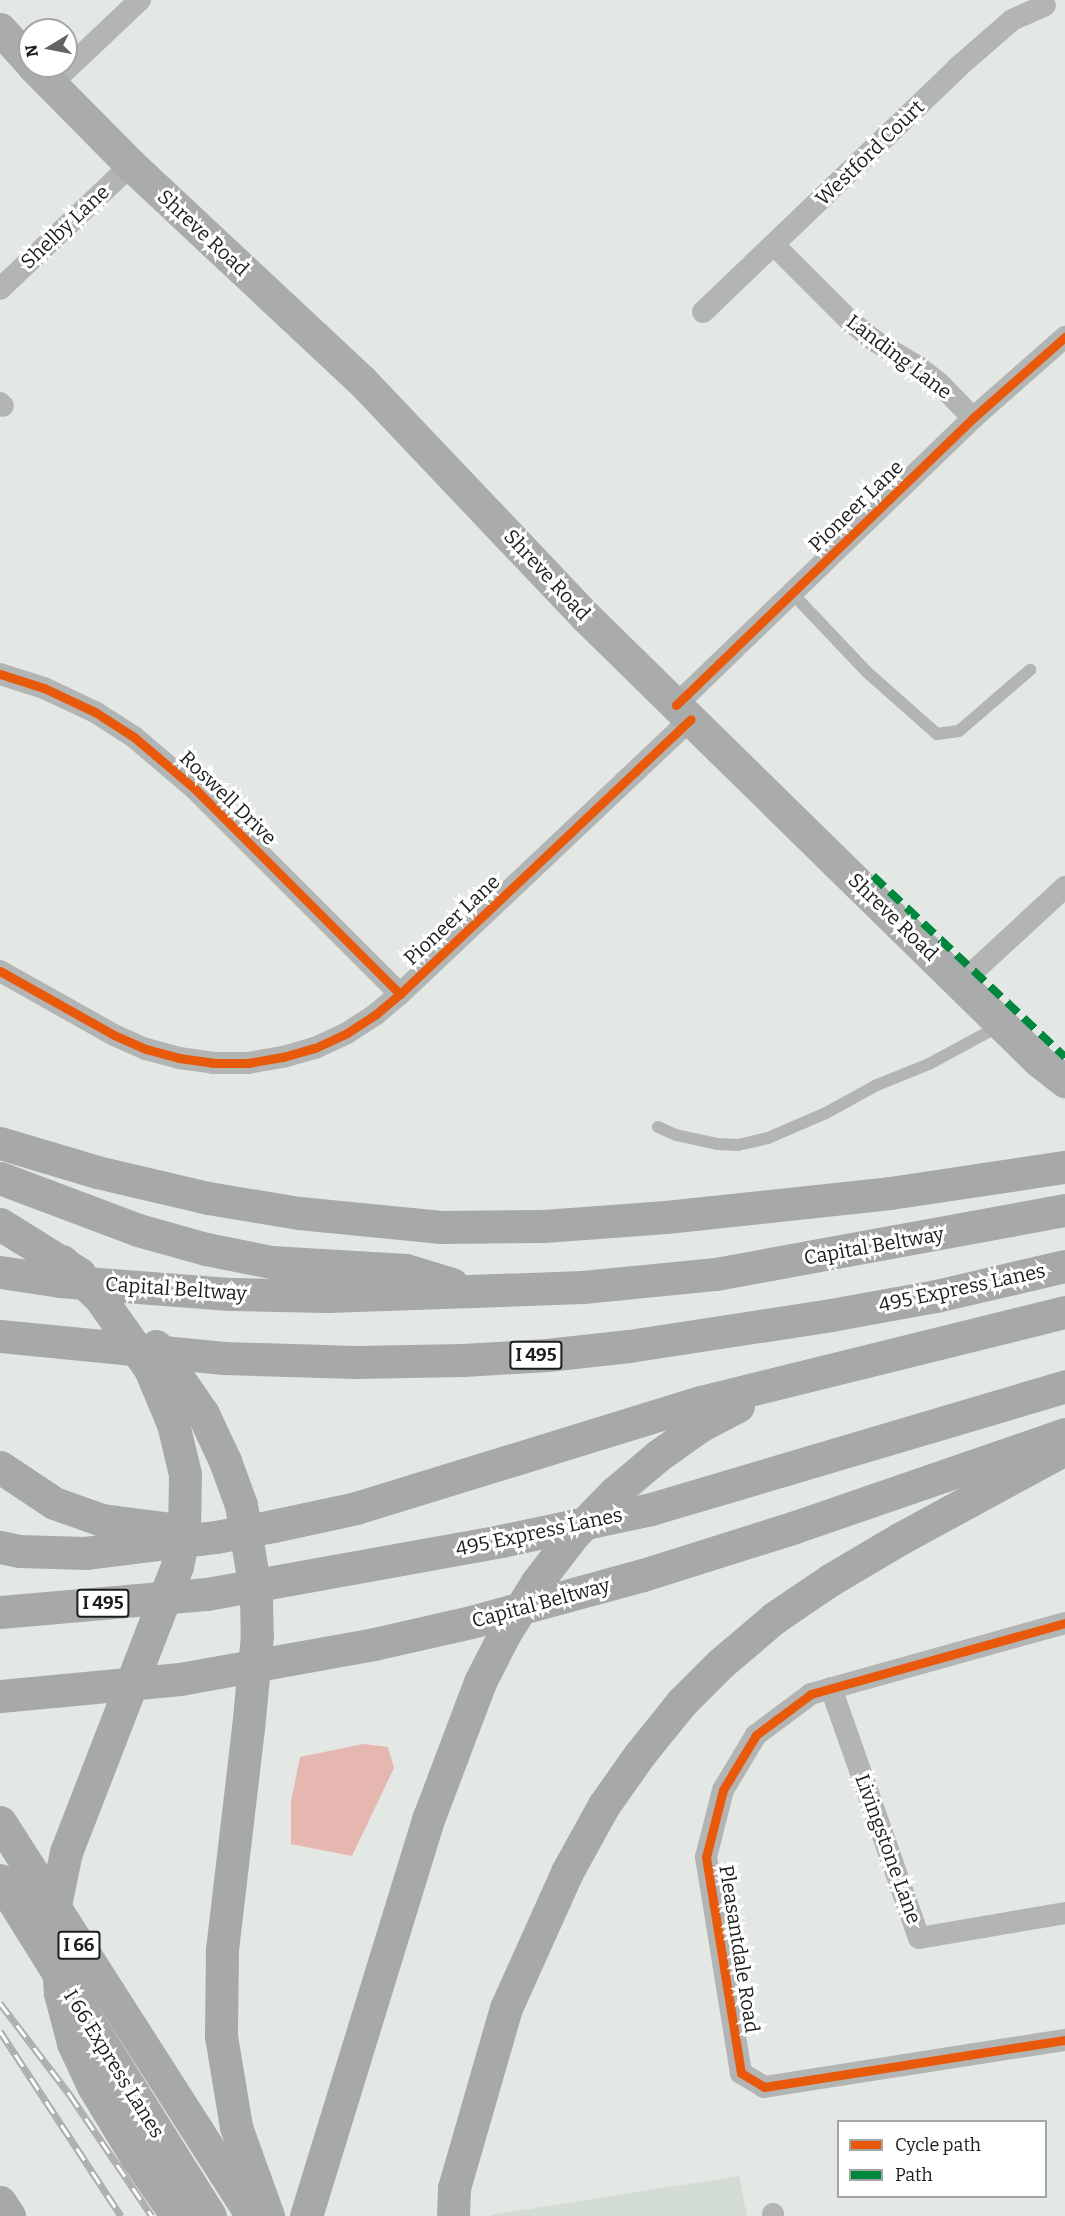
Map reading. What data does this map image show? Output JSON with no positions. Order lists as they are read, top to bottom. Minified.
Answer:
{"streets":{"highway":["Capital Beltway","495 Express Lanes","I 495","I 66","I 66 Express Lanes"],"main road":["Shreve Road"],"street":["Westford Court","Shelby Lane","Landing Lane","Pioneer Lane","Roswell Drive","Livingstone Lane","Pleasantdale Road"]},"crossings":[["Westford Court","Landing Lane"],["Shelby Lane","Shreve Road"],["Shreve Road","Pioneer Lane"],["Landing Lane","Pioneer Lane"],["Pioneer Lane","Roswell Drive"],["Livingstone Lane","Pleasantdale Road"]],"legend":["Cycle path","Path"],"north":"left"}
